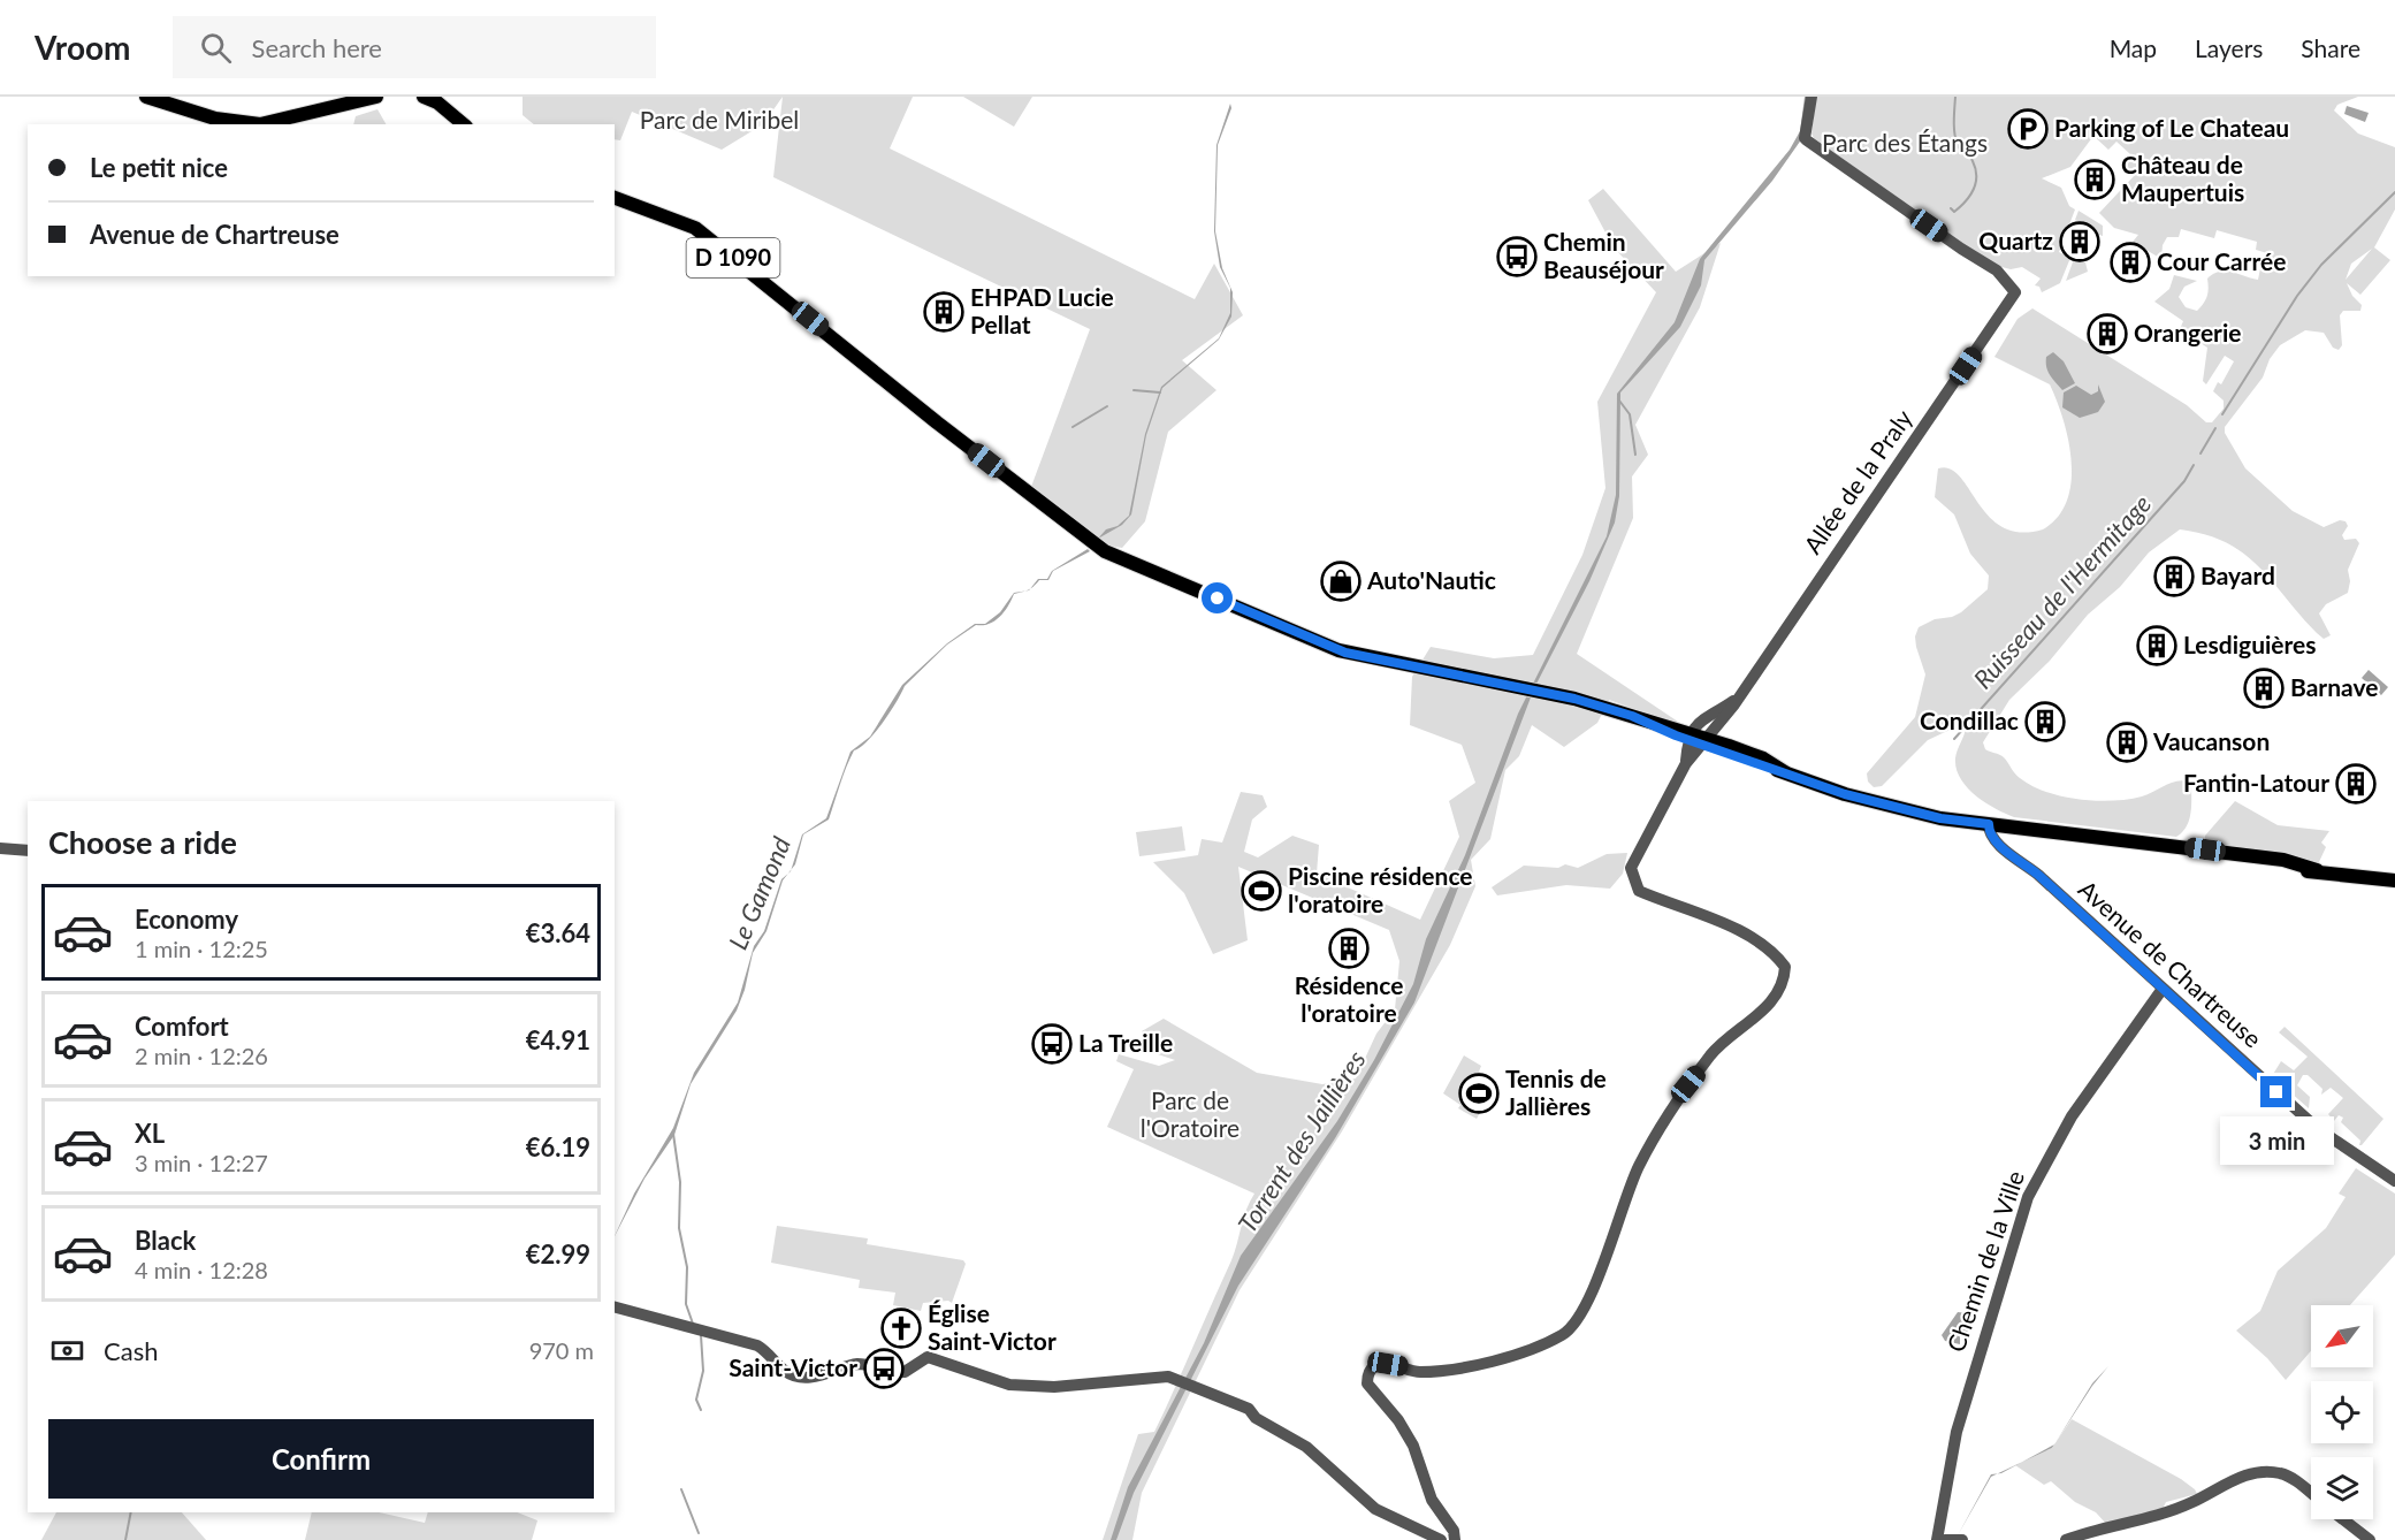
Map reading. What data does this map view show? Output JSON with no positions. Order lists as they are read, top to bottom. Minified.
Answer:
{"streets":{"main road":["D 1090"],"street":["Allée de la Praly","Avenue de Chartreuse","Chemin de la Ville"]},"crossings":[["D 1090","Allée de la Praly"],["D 1090","Avenue de Chartreuse"],["Avenue de Chartreuse","Chemin de la Ville"]],"water":["Ruisseau de l'Hermitage","Le Gamond","Torrent des Jaillières"],"parks":["Parc de Miribel","Parc des Étangs","Parc de l'Oratoire"],"places":{"parking":["Parking of Le Chateau"],"building":["Château de Maupertuis","Quartz","Cour Carrée","EHPAD Lucie Pellat","Orangerie","Bayard","Lesdiguières","Barnave","Condillac","Vaucanson","Fantin-Latour","Résidence l'oratoire"],"bus stop":["Chemin Beauséjour","La Treille","Saint-Victor"],"shop":["Auto'Nautic"],"sports":["Piscine résidence l'oratoire","Tennis de Jallières"],"church":["Église Saint-Victor"]},"north":"bottom left","page":{"header":"Vroom","search":"Search here","nav":["Map","Layers","Share"],"banner":["Le petit nice","Avenue de Chartreuse"],"heading":"Choose a ride","list":[{"name":"Economy","note":"1 min · 12:25","value":"€3.64"},{"name":"Comfort","note":"2 min · 12:26","value":"€4.91"},{"name":"XL","note":"3 min · 12:27","value":"€6.19"},{"name":"Black","note":"4 min · 12:28","value":"€2.99"}],"bubble":"3 min","pay":["Cash","970 m"],"buttons":"Confirm"}}
